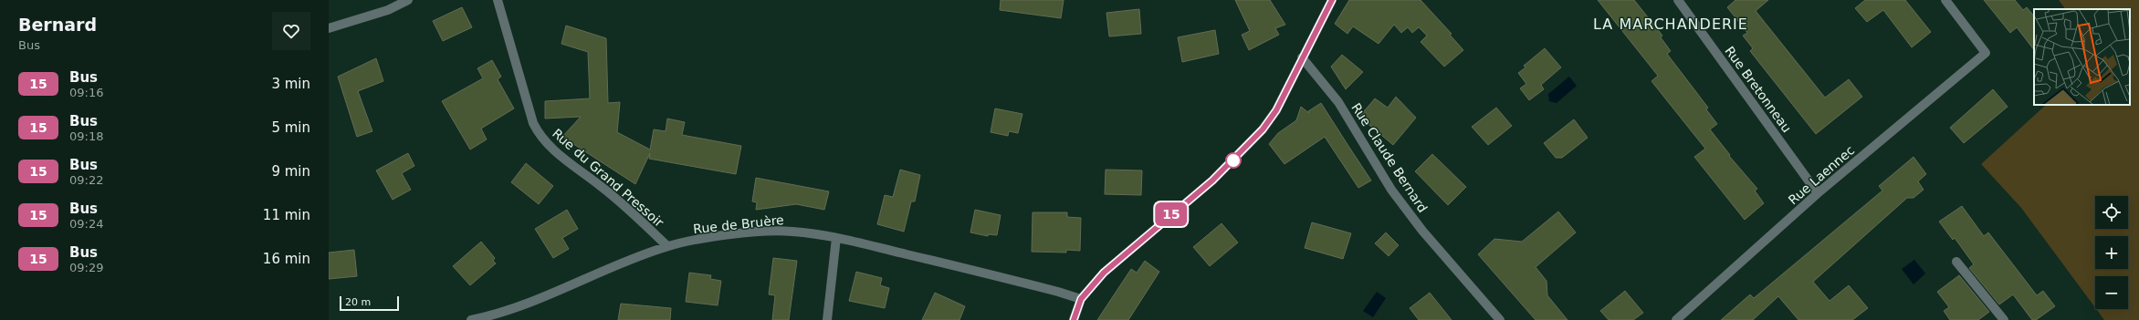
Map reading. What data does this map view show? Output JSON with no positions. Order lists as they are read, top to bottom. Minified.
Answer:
{"streets":{"street":["Rue Bretonneau","Rue Claude Bernard","Rue Laennec","Rue du Grand Pressoir","Rue de Bruère"]},"crossings":[["Rue Bretonneau","Rue Laennec"],["Rue du Grand Pressoir","Rue de Bruère"]],"districts":["LA MARCHANDERIE"],"lines":["bus line 15"],"scale_bar":"20 m","page":{"heading":["Bernard","Bus"],"on_map":"15","list":[{"mark":"15","name":"Bus","note":"09:16","value":"3 min"},{"mark":"15","name":"Bus","note":"09:18","value":"5 min"},{"mark":"15","name":"Bus","note":"09:22","value":"9 min"},{"mark":"15","name":"Bus","note":"09:24","value":"11 min"},{"mark":"15","name":"Bus","note":"09:29","value":"16 min"}],"map_buttons":["+","−"],"scale":"20 m"}}
